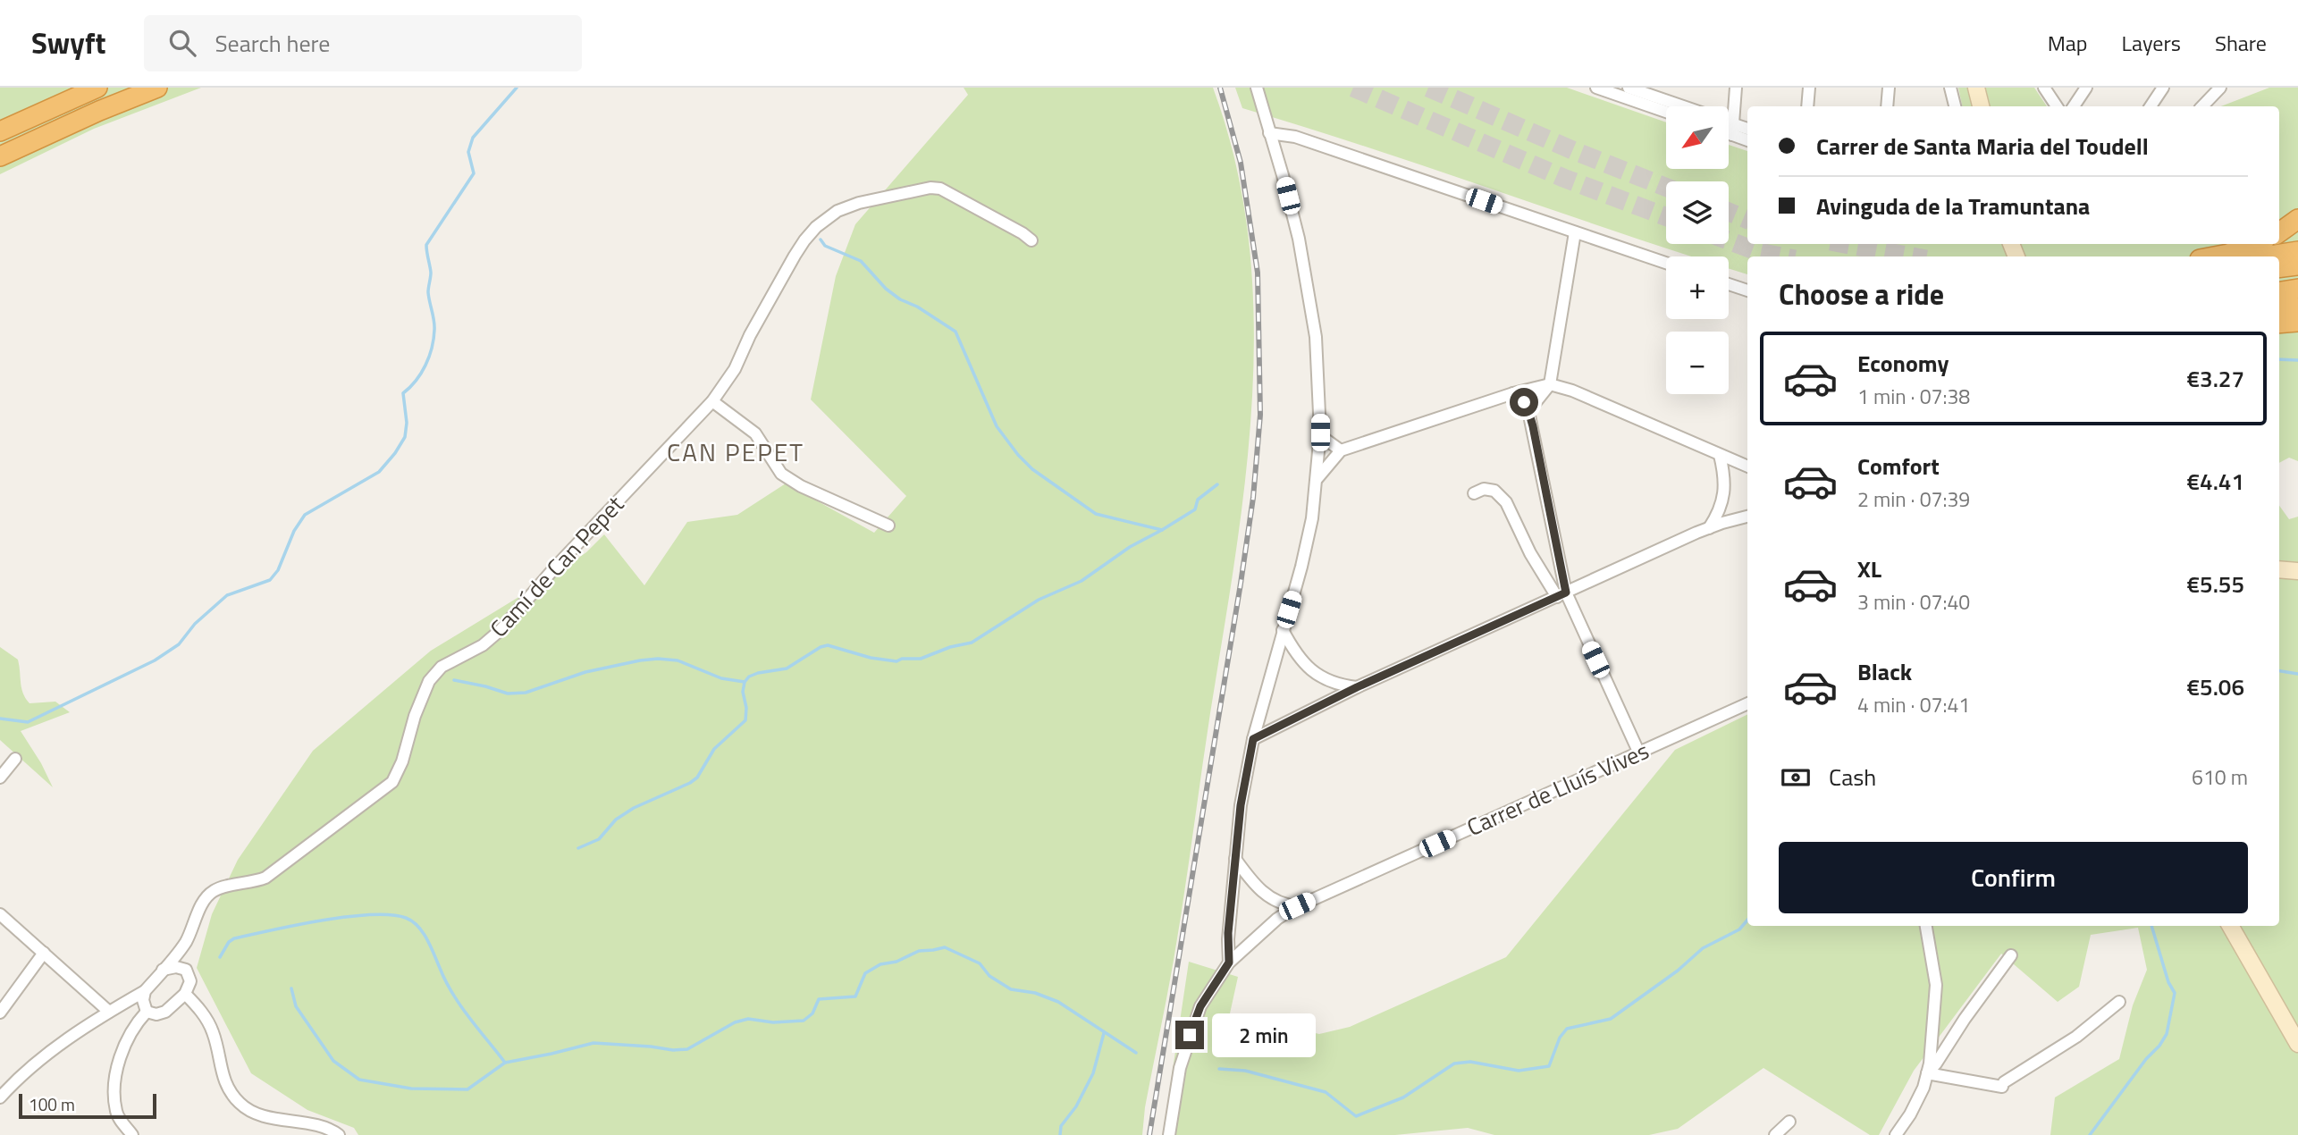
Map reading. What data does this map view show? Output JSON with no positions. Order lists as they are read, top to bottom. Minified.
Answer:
{"streets":{"street":["Camí de Can Pepet","Carrer de Lluís Vives"]},"districts":["CAN PEPET"],"scale_bar":"100 m","north":"bottom left","page":{"header":"Swyft","search":"Search here","nav":["Map","Layers","Share"],"map_buttons":["+","−"],"banner":["Carrer de Santa Maria del Toudell","Avinguda de la Tramuntana"],"heading":"Choose a ride","list":[{"name":"Economy","note":"1 min · 07:38","value":"€3.27"},{"name":"Comfort","note":"2 min · 07:39","value":"€4.41"},{"name":"XL","note":"3 min · 07:40","value":"€5.55"},{"name":"Black","note":"4 min · 07:41","value":"€5.06"}],"pay":["Cash","610 m"],"buttons":"Confirm","bubble":"2 min","scale":"100 m"}}
